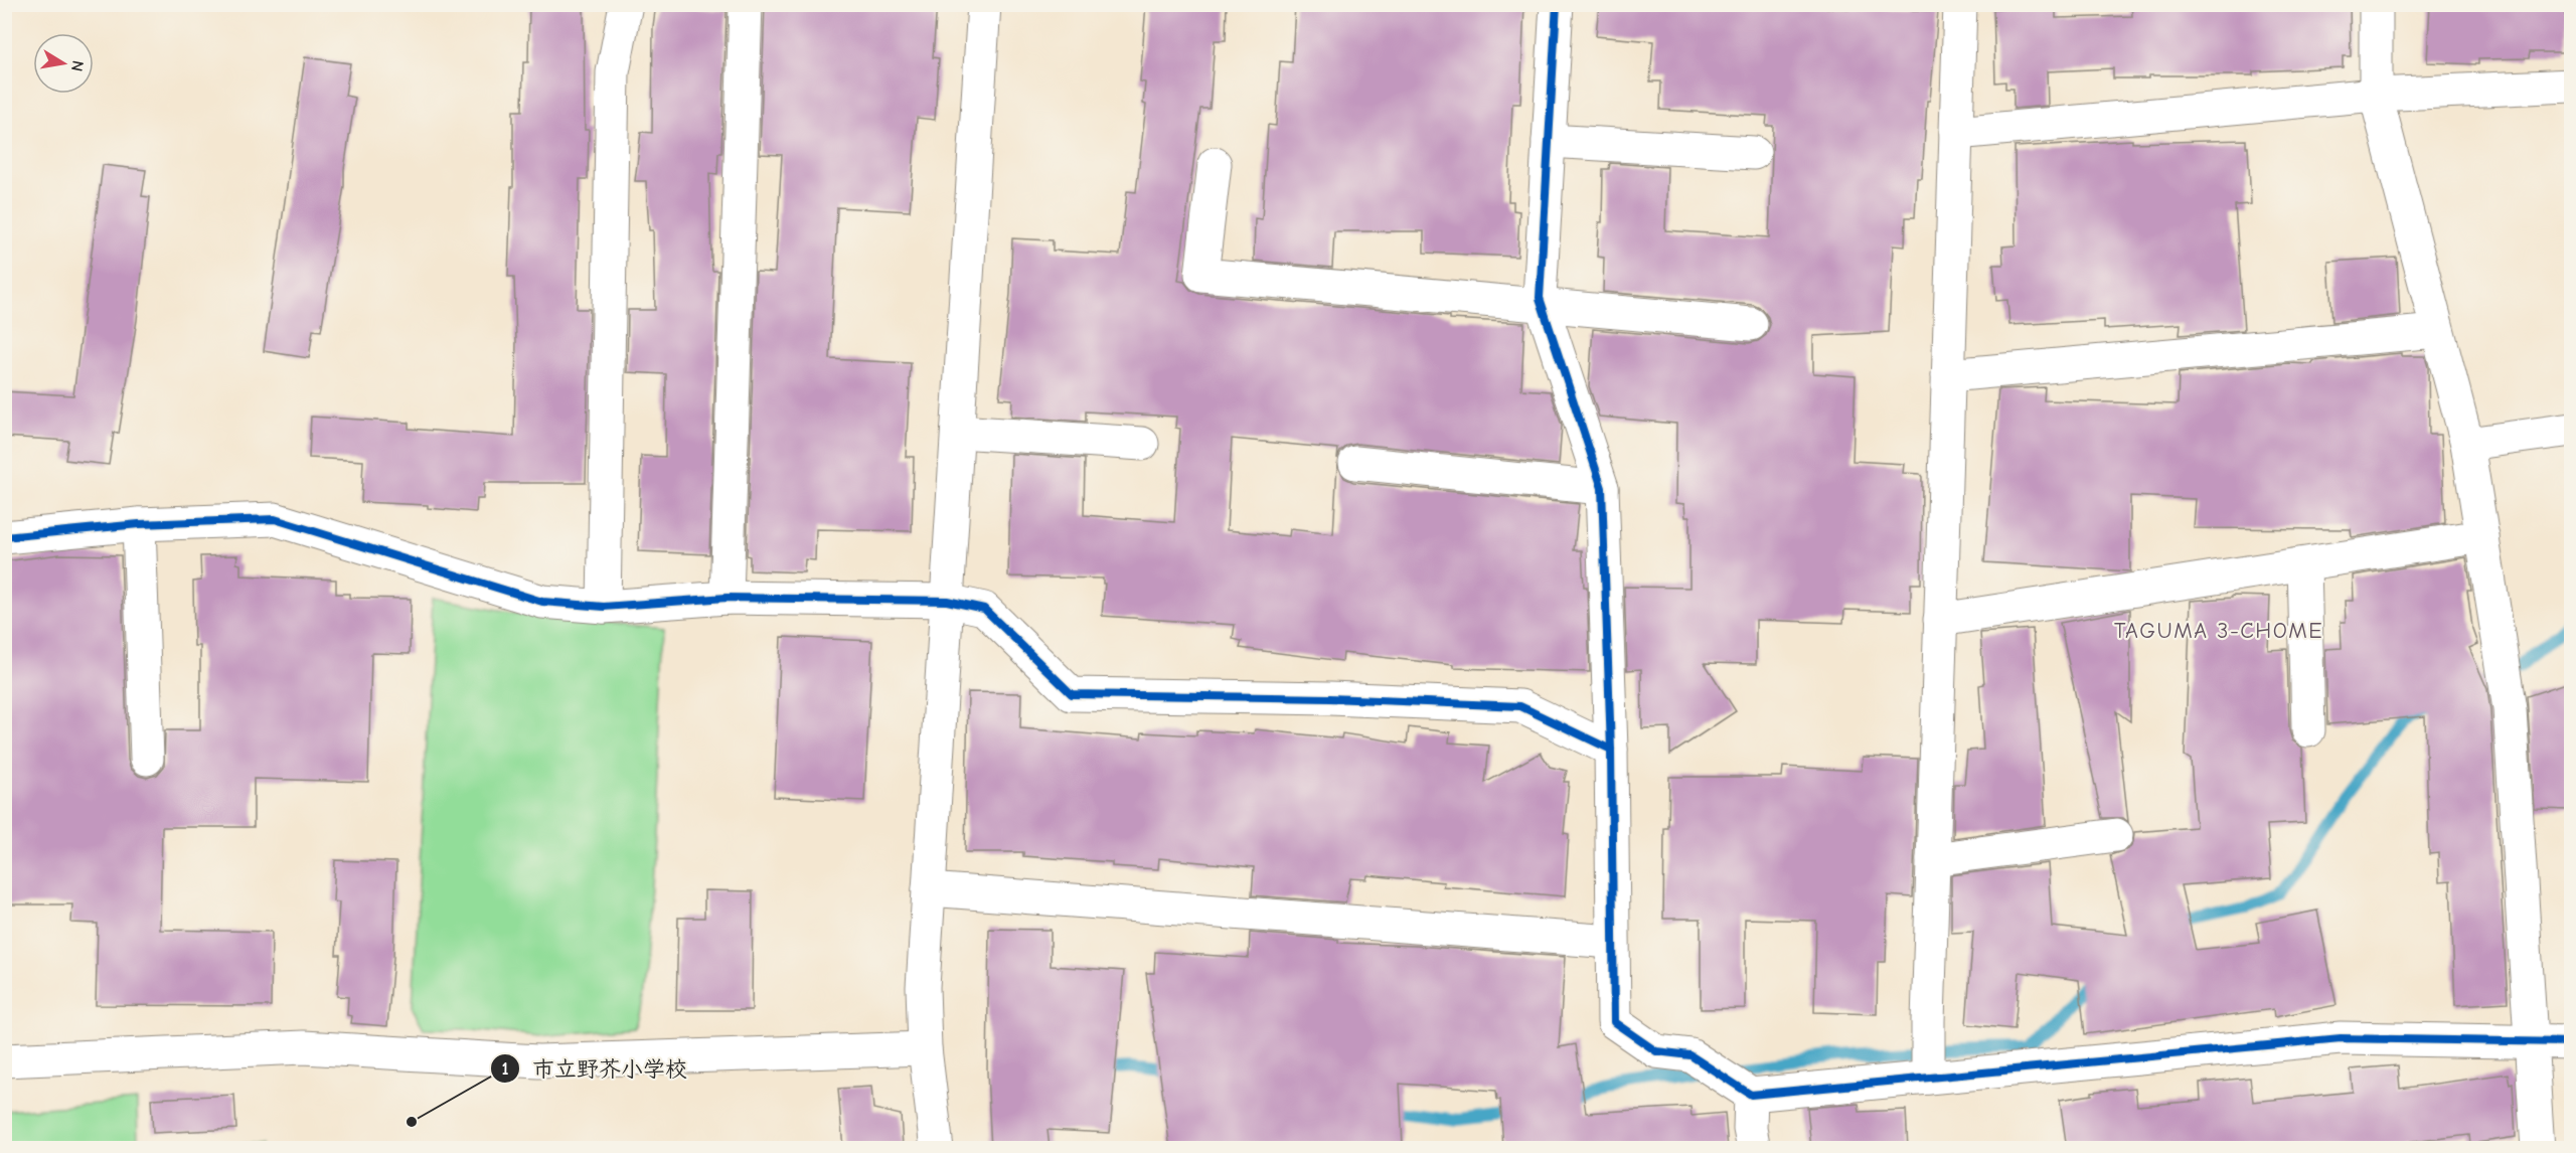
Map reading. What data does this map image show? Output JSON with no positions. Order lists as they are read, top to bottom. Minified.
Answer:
{"districts":["TAGUMA 3-CHOME"],"places":["市立野芥小学校"],"north":"right"}
